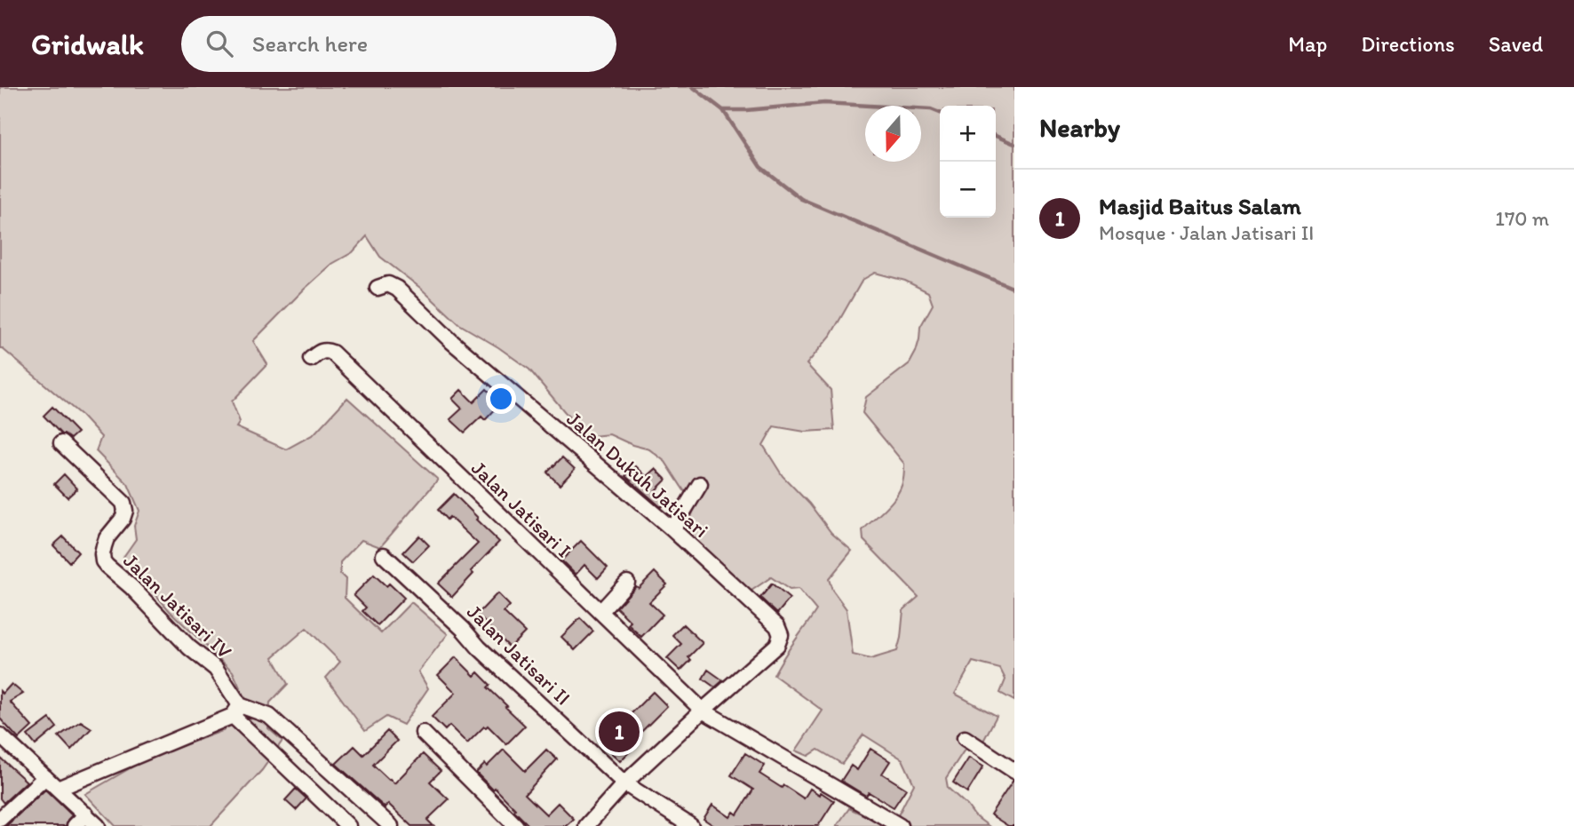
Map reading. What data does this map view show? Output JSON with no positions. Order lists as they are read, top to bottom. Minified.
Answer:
{"streets":{"street":["Jalan Dukuh Jatisari","Jalan Jatisari I","Jalan Jatisari IV","Jalan Jatisari II"]},"crossings":[["Jalan Dukuh Jatisari","Jalan Jatisari I"],["Jalan Dukuh Jatisari","Jalan Jatisari II"]],"north":"bottom","page":{"header":"Gridwalk","search":"Search here","nav":["Map","Directions","Saved"],"heading":"Nearby","map_buttons":["+","−"],"list":[{"mark":"1","name":"Masjid Baitus Salam","note":"Mosque · Jalan Jatisari II","value":"170 m"}],"pins":"1"}}
